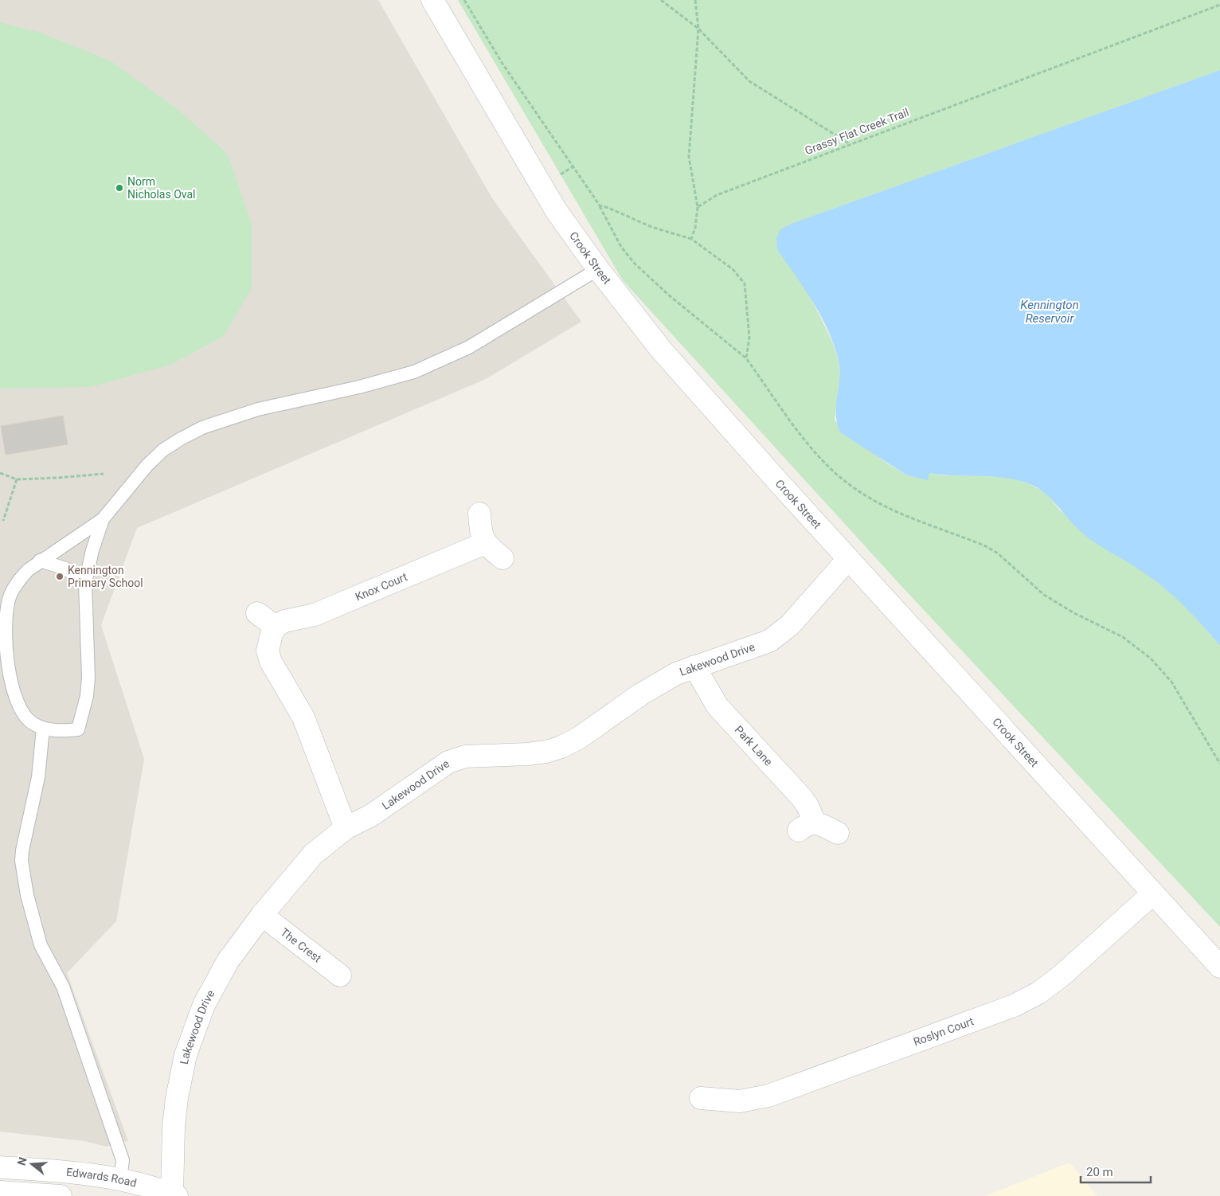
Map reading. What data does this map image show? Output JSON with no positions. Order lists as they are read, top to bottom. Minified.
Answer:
{"streets":{"street":["Crook Street","Knox Court","Lakewood Drive","Park Lane","The Crest","Roslyn Court","Edwards Road"],"path":["Grassy Flat Creek Trail"]},"crossings":[["Crook Street","Lakewood Drive"],["Crook Street","Roslyn Court"],["Lakewood Drive","Park Lane"],["Lakewood Drive","The Crest"],["Lakewood Drive","Edwards Road"]],"water":["Kennington Reservoir"],"places":["Norm Nicholas Oval","Kennington Primary School"],"scale_bar":"20 m","north":"left"}
